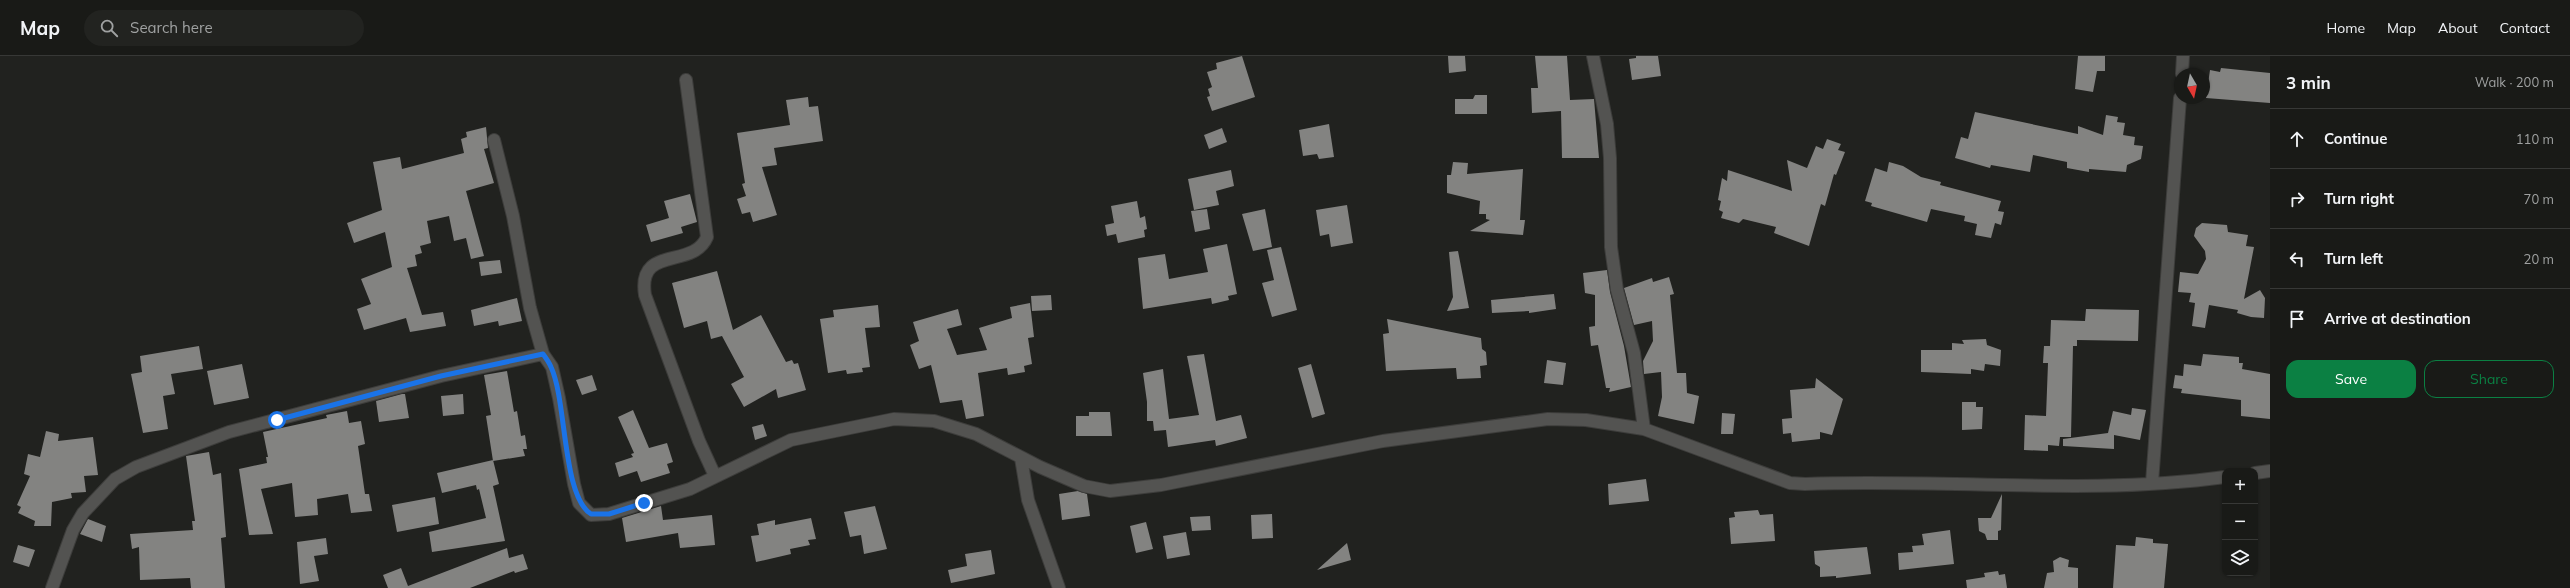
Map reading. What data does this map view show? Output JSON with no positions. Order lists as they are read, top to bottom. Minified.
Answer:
{"north":"bottom","page":{"header":"Map","search":"Search here","nav":["Home","Map","About","Contact"],"heading":["3 min","Walk · 200 m"],"list":[["Continue","110 m"],["Turn right","70 m"],["Turn left","20 m"],"Arrive at destination"],"buttons":["Save","Share"],"map_buttons":["+","−"]}}
